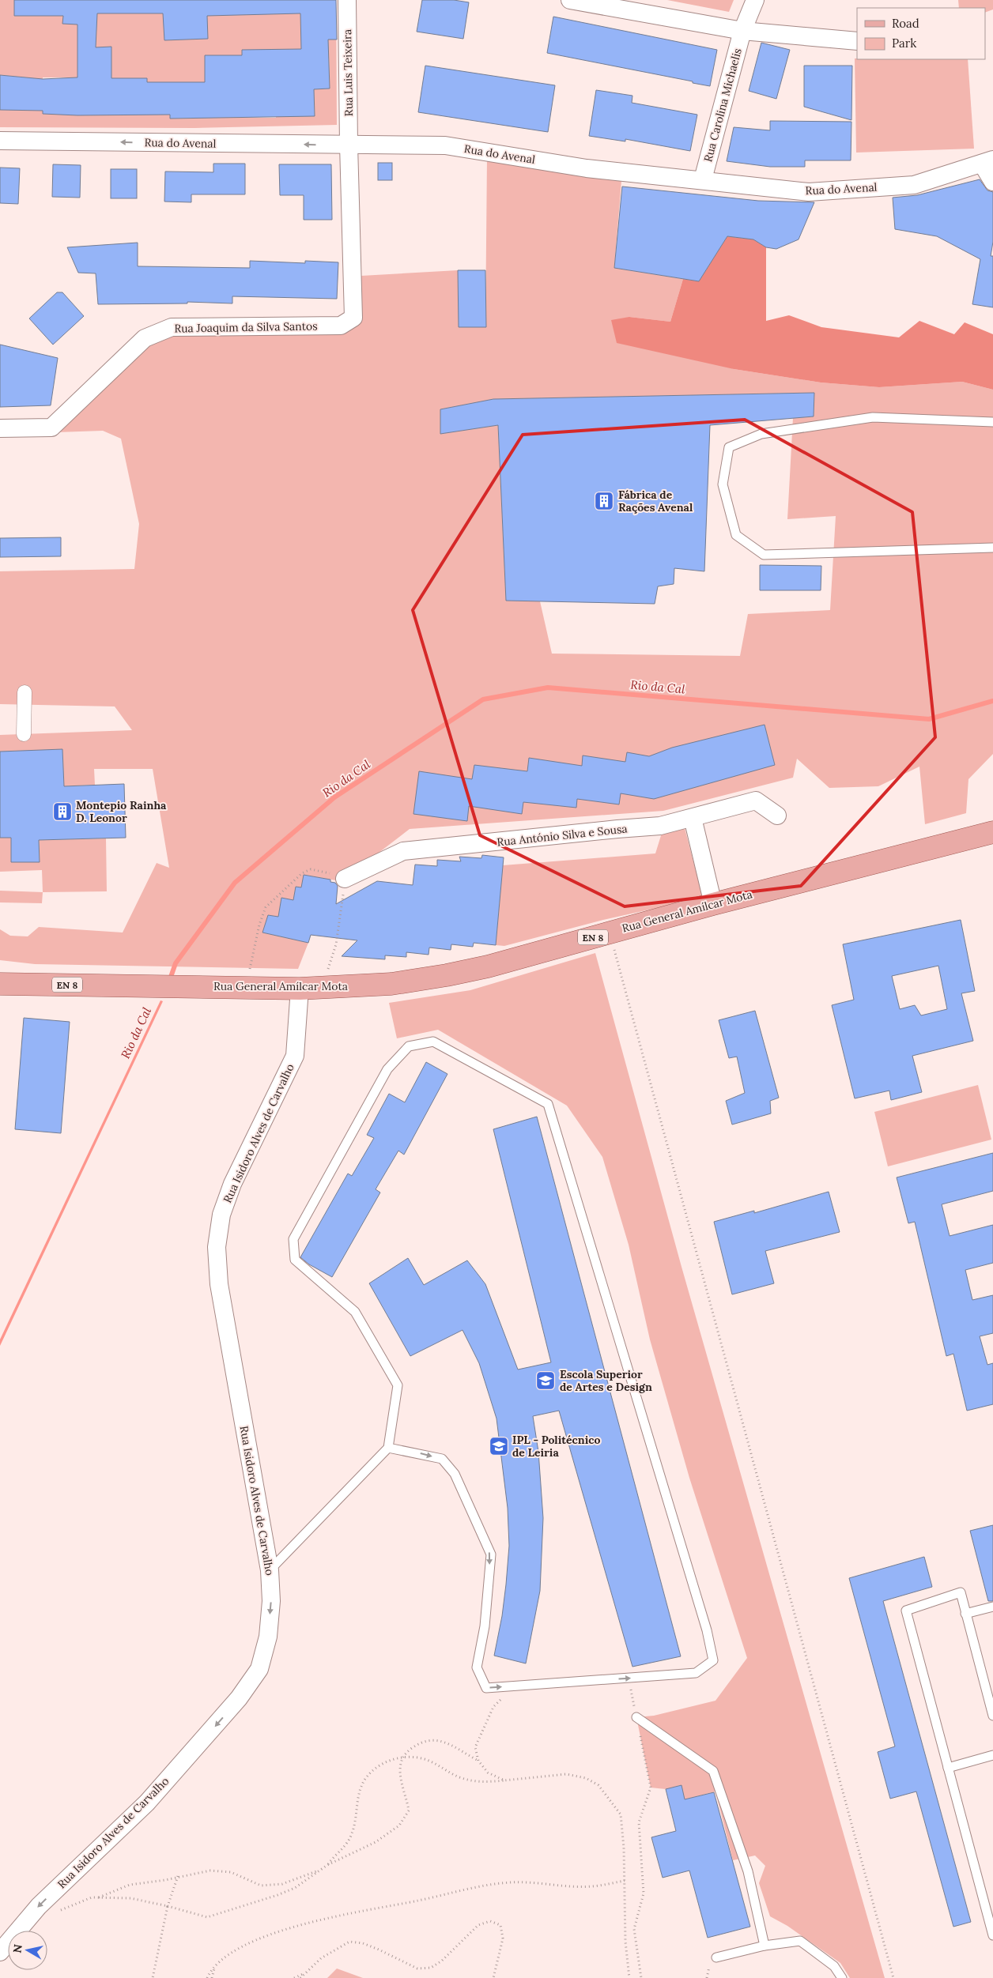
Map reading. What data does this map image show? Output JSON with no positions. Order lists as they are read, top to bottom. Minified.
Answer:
{"streets":{"main road":["Rua General Amílcar Mota","EN 8"],"street":["Rua Luis Teixeira","Rua Carolina Michaelis","Rua do Avenal","Rua Joaquim da Silva Santos","Rua António Silva e Sousa","Rua Isidoro Alves de Carvalho"]},"crossings":[["Rua Luis Teixeira","Rua do Avenal"],["Rua Luis Teixeira","Rua Joaquim da Silva Santos"],["Rua Carolina Michaelis","Rua do Avenal"],["Rua do Avenal","Rua Joaquim da Silva Santos"],["Rua General Amílcar Mota","Rua Isidoro Alves de Carvalho"]],"one_way":["Rua do Avenal","Rua Isidoro Alves de Carvalho"],"water":["Rio da Cal"],"places":{"building":["Fábrica de Rações Avenal","Montepio Rainha D. Leonor"],"school or university":["Escola Superior de Artes e Design","IPL - Politécnico de Leiria"]},"legend":["Road","Park"],"north":"left"}
